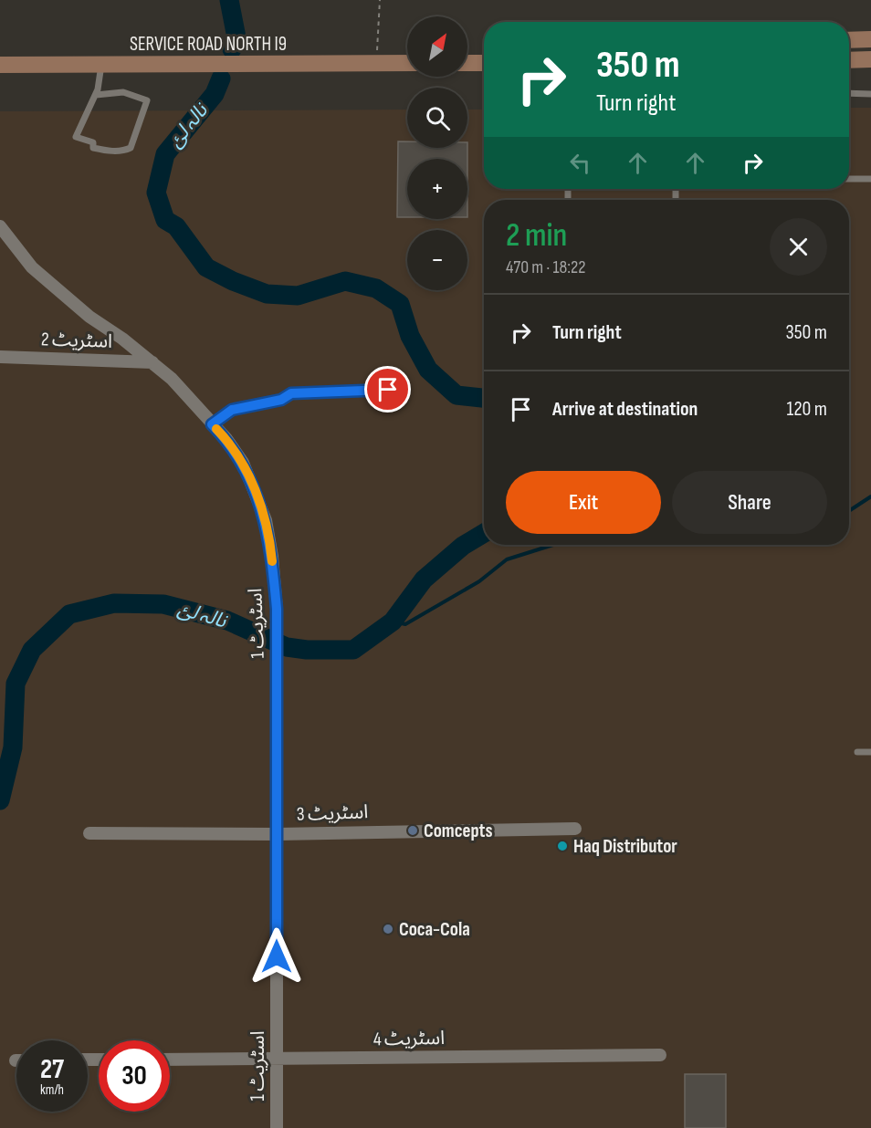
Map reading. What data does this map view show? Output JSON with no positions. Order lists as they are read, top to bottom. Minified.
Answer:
{"streets":{"main road":["SERVICE ROAD NORTH I9"],"street":["اسٹریٹ 2","اسٹریٹ 1","اسٹریٹ 3","اسٹریٹ 4"]},"crossings":[["اسٹریٹ 2","اسٹریٹ 1"],["اسٹریٹ 1","اسٹریٹ 3"],["اسٹریٹ 1","اسٹریٹ 4"]],"water":["نالہ لئ"],"places":["Comcepts","Haq Distributor","Coca-Cola"],"north":"top right","page":{"map_buttons":["+","−"],"turn":["350 m","Turn right"],"heading":["2 min","470 m · 18:22"],"list":[{"name":"Turn right","value":"350 m"},{"name":"Arrive at destination","value":"120 m"}],"buttons":["Exit","Share"],"speed":"27 km/h","limit":"30"}}
